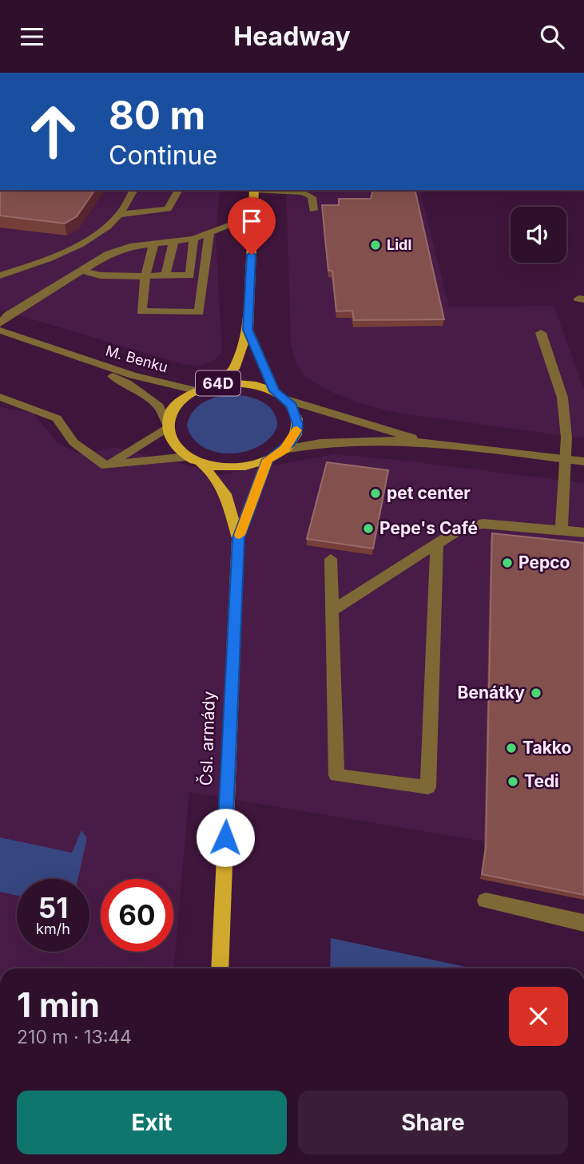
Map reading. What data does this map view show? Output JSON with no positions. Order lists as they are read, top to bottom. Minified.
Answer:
{"streets":{"main road":["64D","Čsl. armády"],"street":["M. Benku"]},"crossings":[["M. Benku","64D"]],"places":["Lidl","pet center","Pepe's Café","Pepco","Benátky","Takko","Tedi"],"page":{"header":"Headway","turn":["80 m","Continue"],"speed":"51 km/h","limit":"60","heading":["1 min","210 m · 13:44"],"buttons":["Exit","Share"]}}
